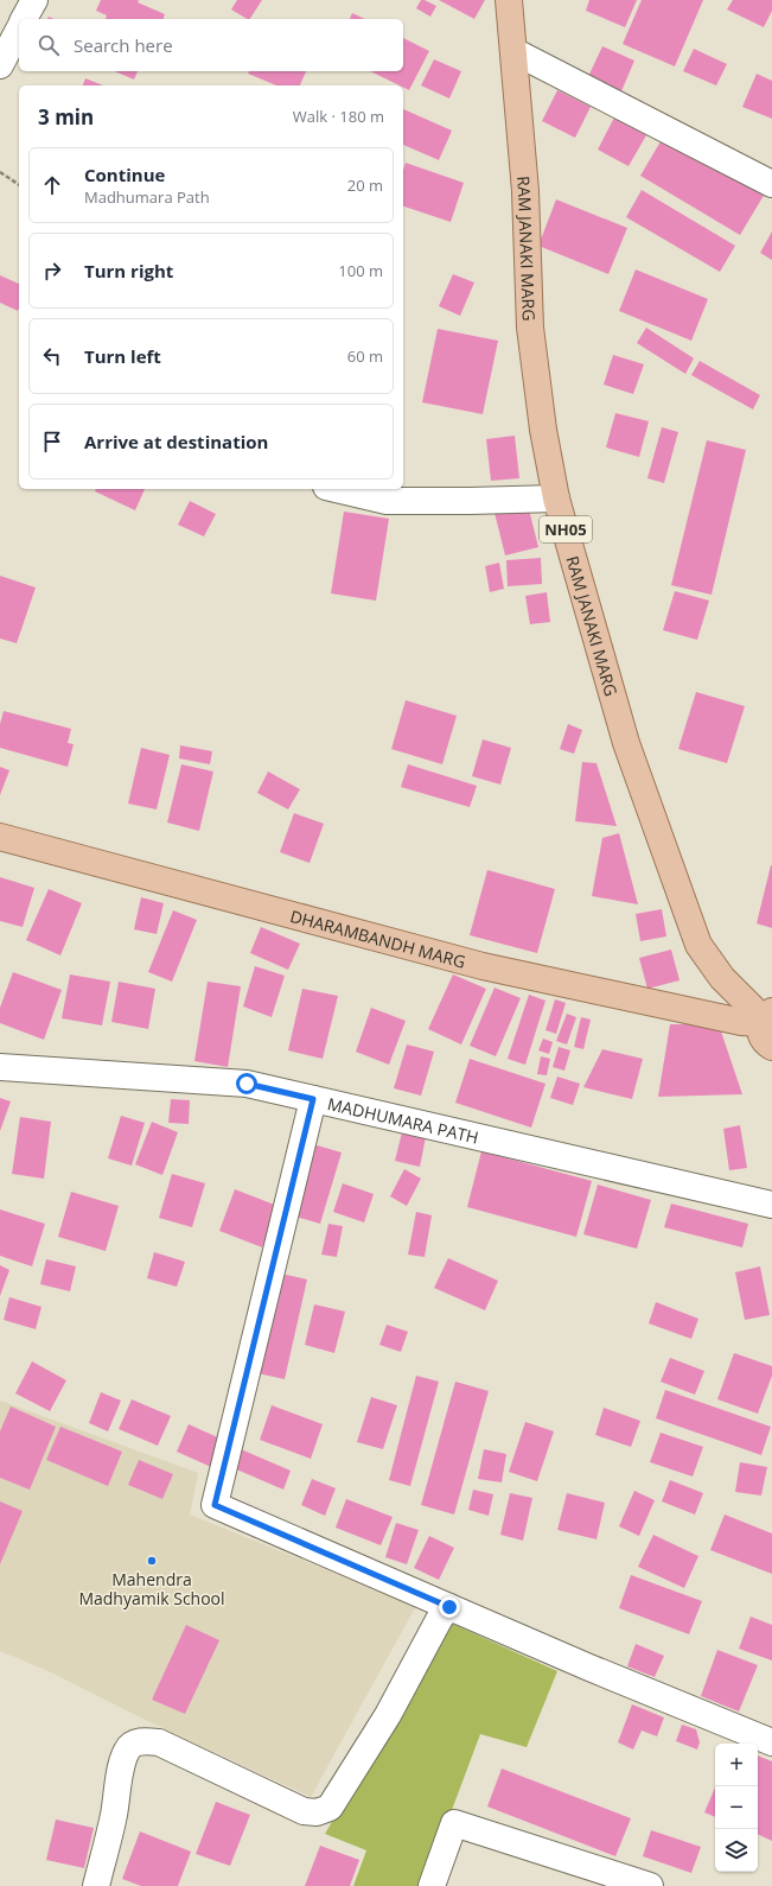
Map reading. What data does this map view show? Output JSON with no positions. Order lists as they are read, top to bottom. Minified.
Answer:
{"streets":{"main road":["RAM JANAKI MARG","NH05","DHARAMBANDH MARG"],"street":["MADHUMARA PATH"]},"crossings":[["RAM JANAKI MARG","NH05"],["RAM JANAKI MARG","DHARAMBANDH MARG"],["NH05","DHARAMBANDH MARG"]],"places":["Mahendra Madhyamik School"],"page":{"search":"Search here","heading":["3 min","Walk · 180 m"],"list":[["Continue","Madhumara Path","20 m"],["Turn right","100 m"],["Turn left","60 m"],"Arrive at destination"],"map_buttons":["+","−"]}}
